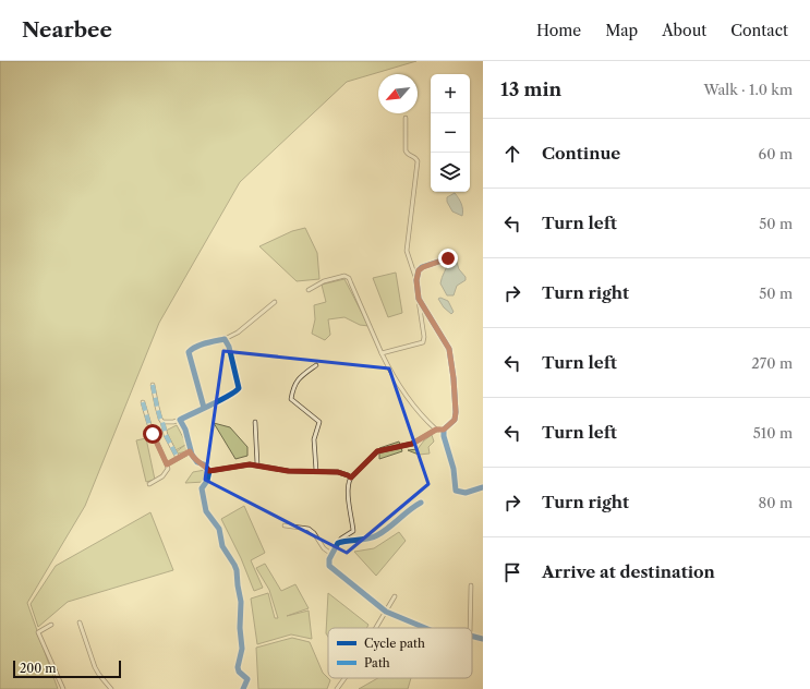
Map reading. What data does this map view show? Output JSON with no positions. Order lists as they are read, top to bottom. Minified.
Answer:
{"legend":["Cycle path","Path"],"scale_bar":"200 m","north":"bottom left","page":{"header":"Nearbee","nav":["Home","Map","About","Contact"],"heading":["13 min","Walk · 1.0 km"],"map_buttons":["+","−"],"list":[["Continue","60 m"],["Turn left","50 m"],["Turn right","50 m"],["Turn left","270 m"],["Turn left","510 m"],["Turn right","80 m"],"Arrive at destination"],"scale":"200 m"}}
